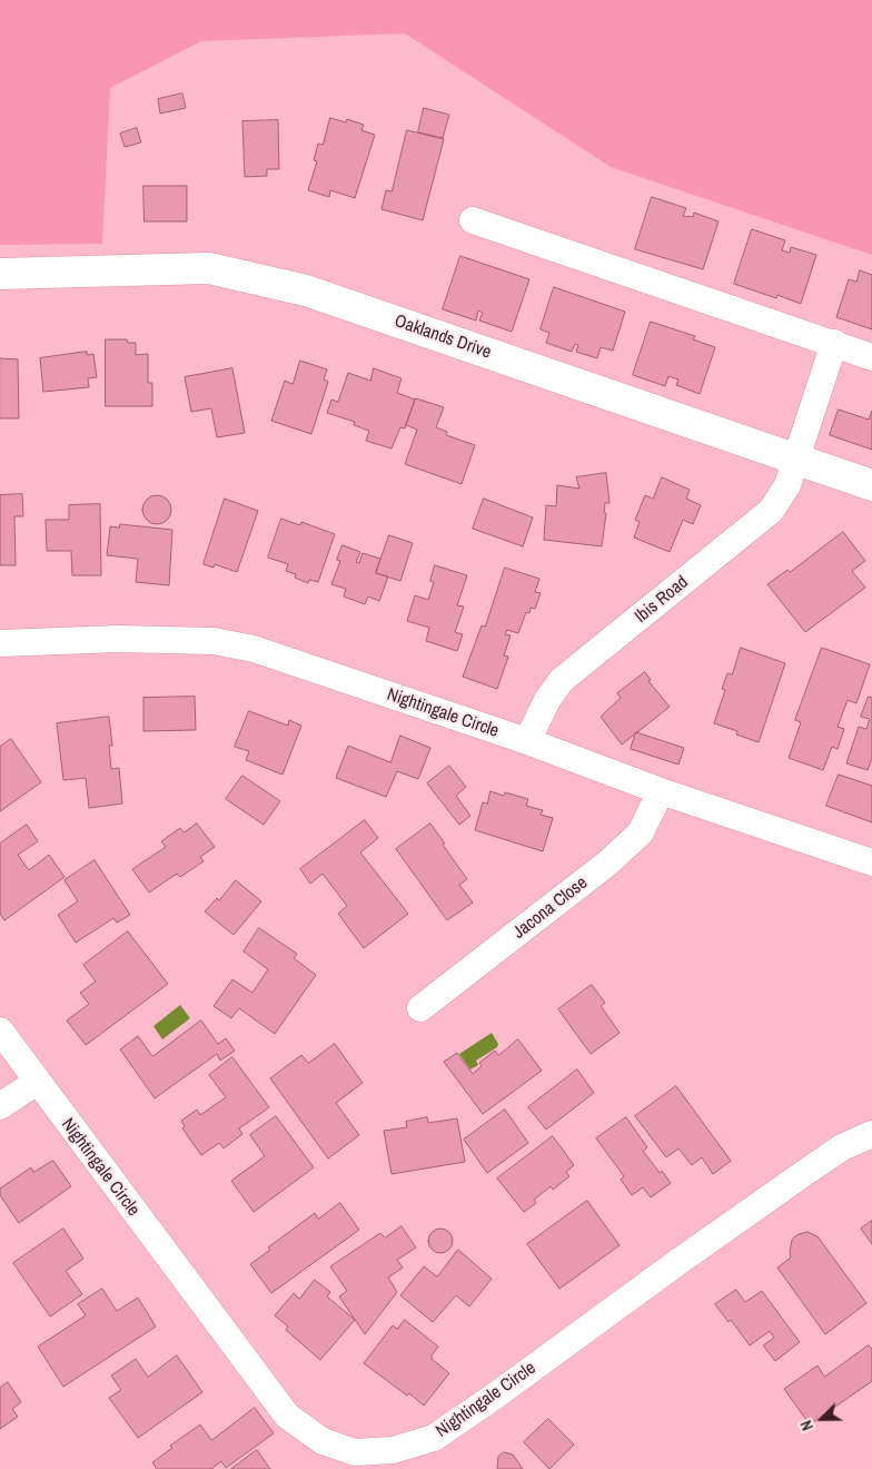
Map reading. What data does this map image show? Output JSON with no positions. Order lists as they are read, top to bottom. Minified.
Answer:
{"streets":{"street":["Oaklands Drive","Ibis Road","Nightingale Circle","Jacona Close"]},"crossings":[["Oaklands Drive","Ibis Road"],["Ibis Road","Nightingale Circle"],["Nightingale Circle","Jacona Close"]],"north":"bottom left"}
